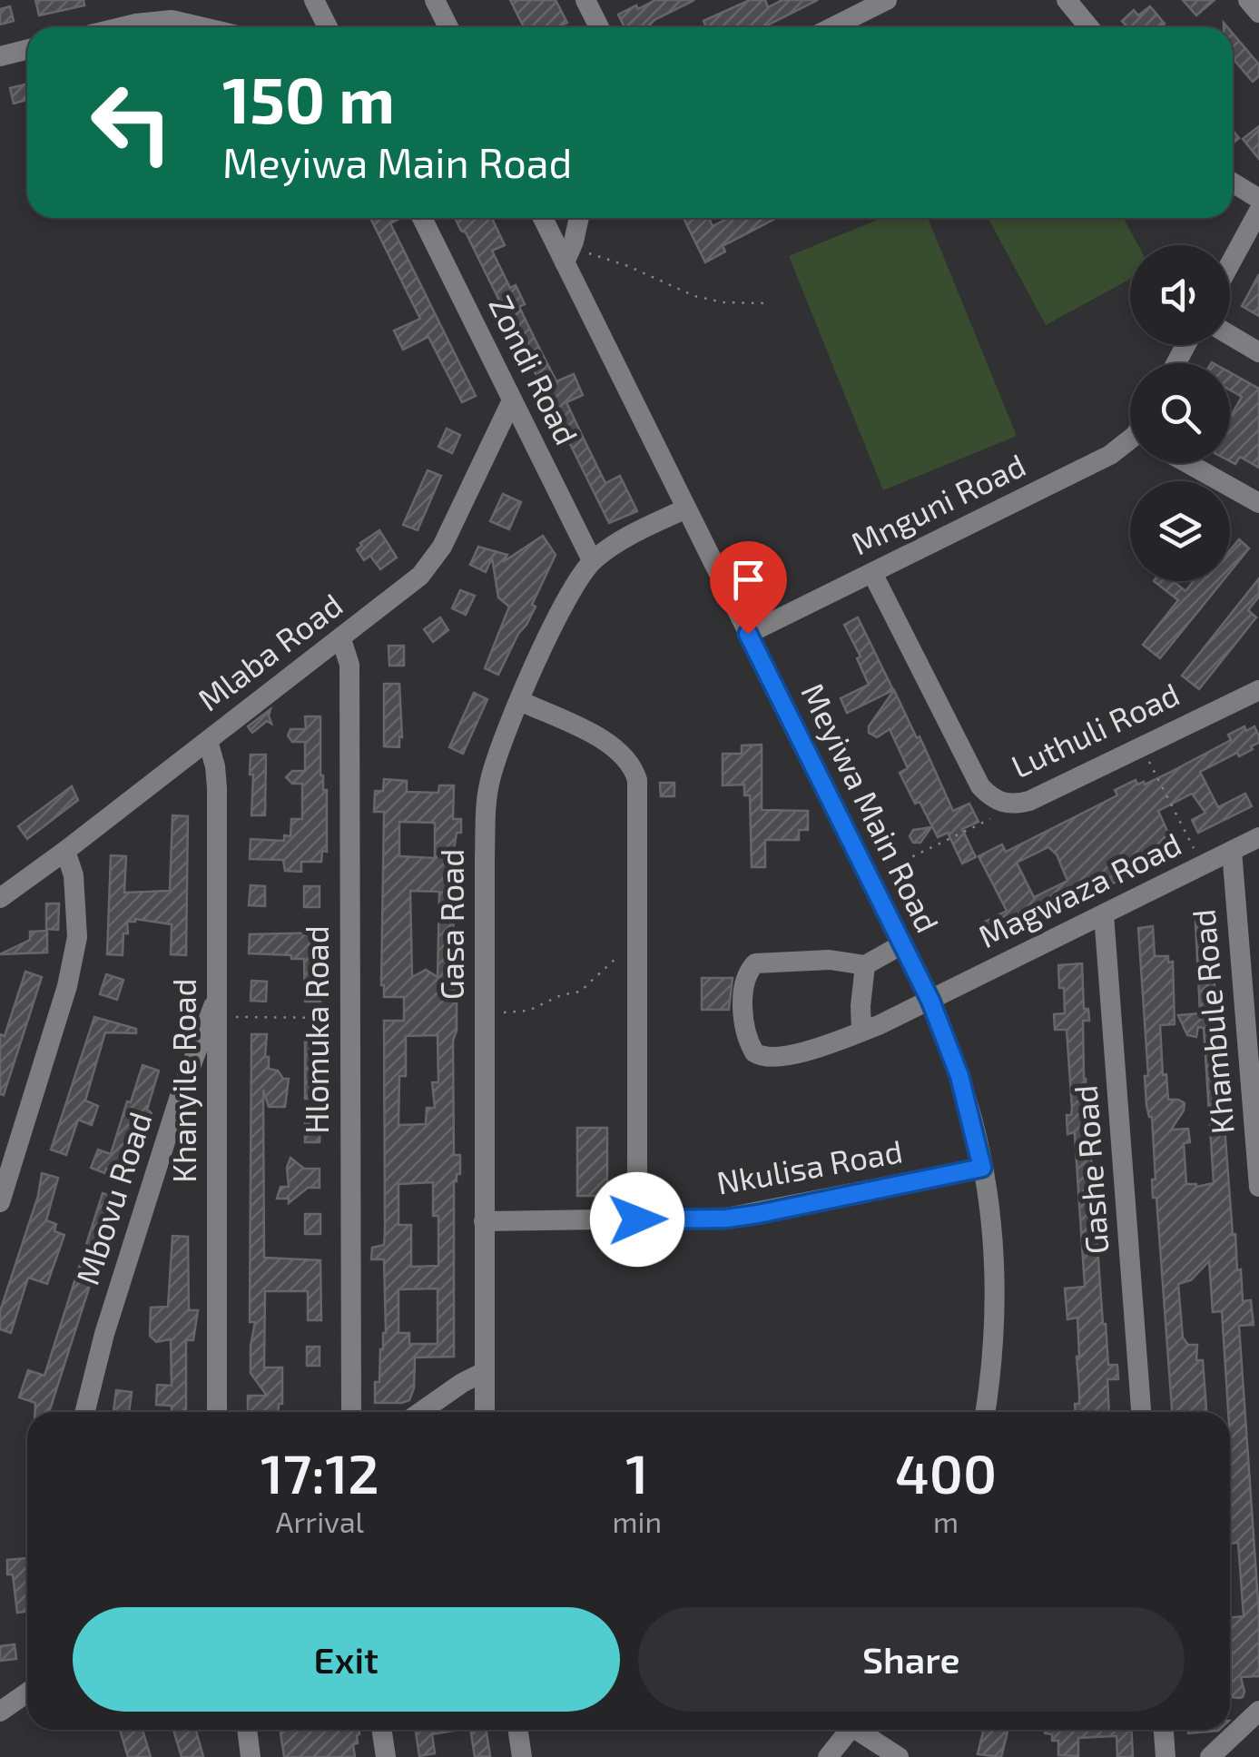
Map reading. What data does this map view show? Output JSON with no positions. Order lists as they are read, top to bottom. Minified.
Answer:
{"streets":{"street":["Zondi Road","Mnguni Road","Mlaba Road","Luthuli Road","Meyiwa Main Road","Magwaza Road","Gasa Road","Khambule Road","Hlomuka Road","Khanyile Road","Nkulisa Road","Gashe Road","Mbovu Road"]},"crossings":[["Zondi Road","Mlaba Road"],["Zondi Road","Gasa Road"],["Mnguni Road","Luthuli Road"],["Mnguni Road","Meyiwa Main Road"],["Mlaba Road","Hlomuka Road"],["Mlaba Road","Khanyile Road"],["Meyiwa Main Road","Magwaza Road"],["Meyiwa Main Road","Gasa Road"],["Meyiwa Main Road","Nkulisa Road"],["Magwaza Road","Khambule Road"],["Magwaza Road","Gashe Road"],["Gasa Road","Nkulisa Road"],["Khanyile Road","Mbovu Road"]],"page":{"turn":["150 m","Meyiwa Main Road"],"eta":["17:12","Arrival","1","min","400","m"],"buttons":["Exit","Share"]}}
